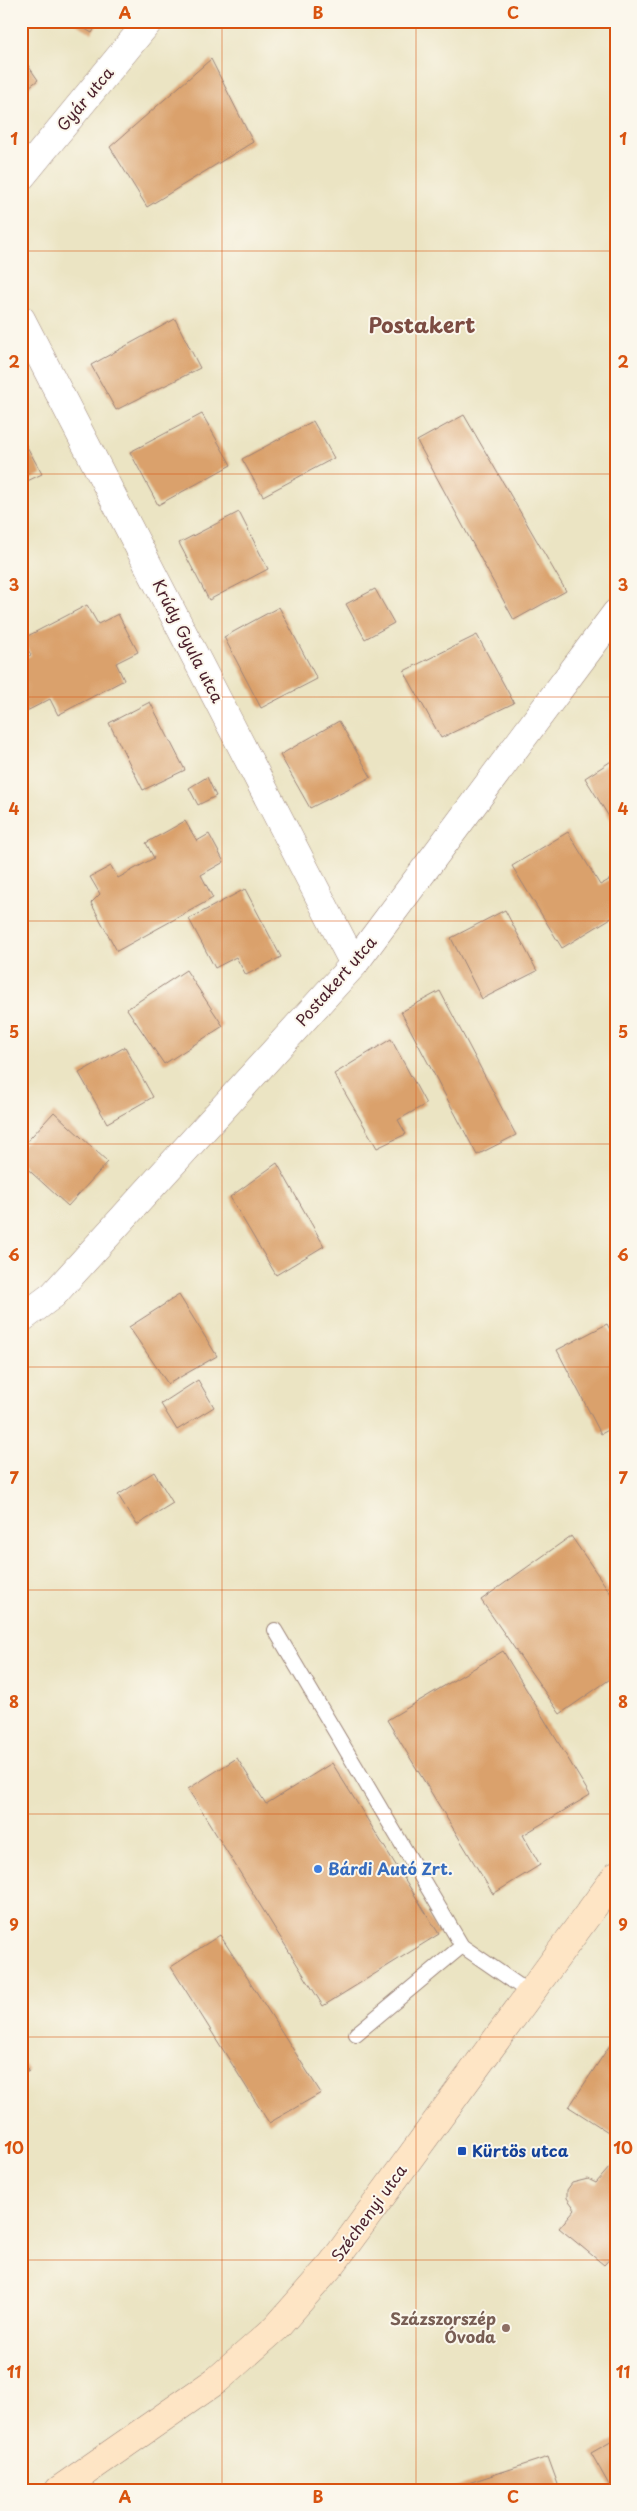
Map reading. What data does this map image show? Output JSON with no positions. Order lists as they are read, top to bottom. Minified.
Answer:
{"streets":{"street":["Gyár utca","Krúdy Gyula utca","Postakert utca","Széchenyi utca"]},"crossings":[["Krúdy Gyula utca","Postakert utca"]],"districts":["Postakert"],"places":{"other":["Bárdi Autó Zrt.","Százszorszép Óvoda"],"transit":["Kürtös utca"]},"grid":{"columns":["A","B","C"],"rows":["1","2","3","4","5","6","7","8","9","10","11"]}}
